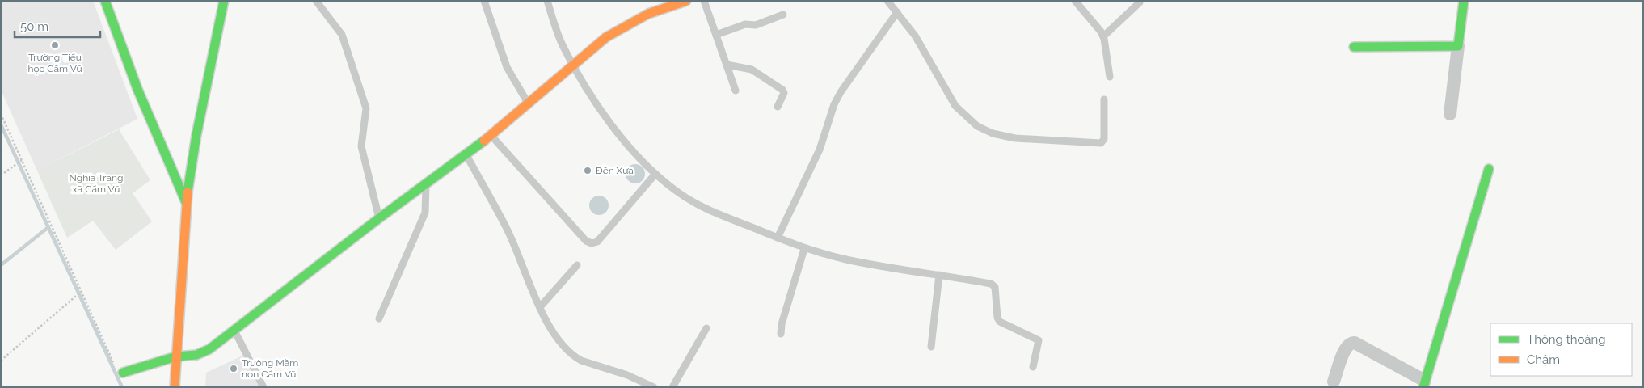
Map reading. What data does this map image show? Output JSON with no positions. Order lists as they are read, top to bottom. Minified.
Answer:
{"parks":["Nghĩa Trang xã Cẩm Vũ"],"places":["Trường Tiểu học Cẩm Vũ","Đền Xưa","Trường Mầm non Cẩm Vũ"],"legend":["Thông thoáng","Chậm"],"scale_bar":"50 m"}
